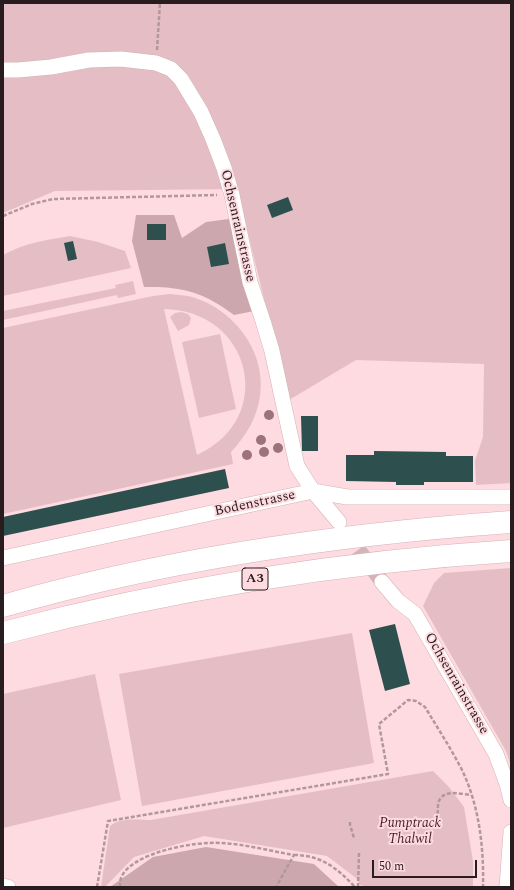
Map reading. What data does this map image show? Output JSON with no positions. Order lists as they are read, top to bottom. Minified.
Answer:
{"streets":{"highway":["A3"],"street":["Ochsenrainstrasse","Bodenstrasse"]},"crossings":[["Ochsenrainstrasse","Bodenstrasse"]],"parks":["Pumptrack Thalwil"],"scale_bar":"50 m"}
